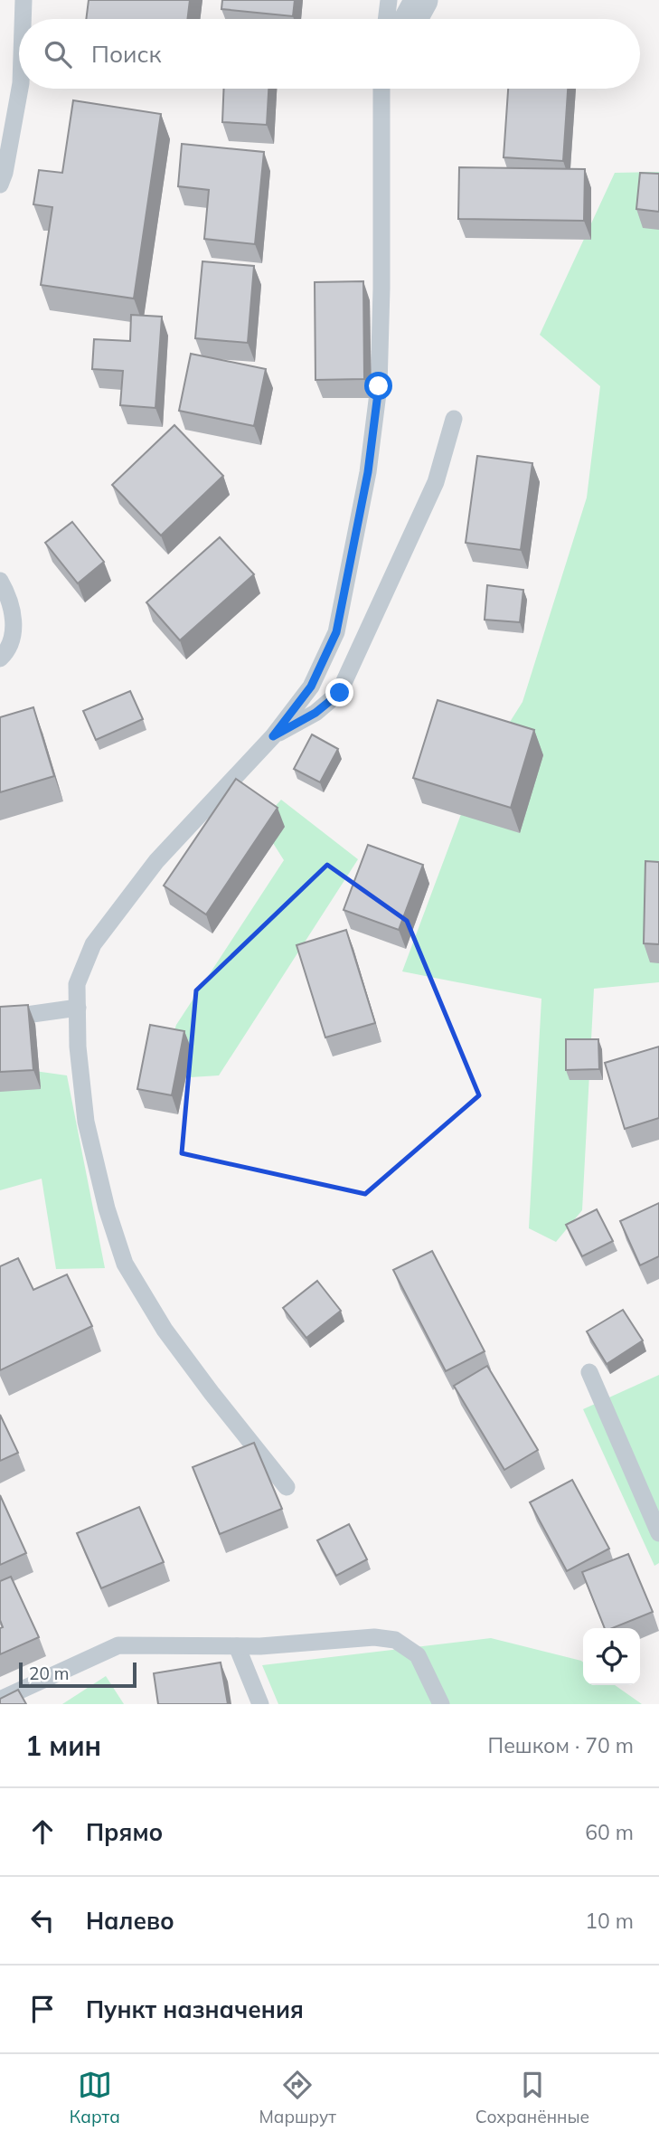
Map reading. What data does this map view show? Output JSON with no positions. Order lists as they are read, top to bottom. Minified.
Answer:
{"scale_bar":"20 m","page":{"search":"Поиск","scale":"20 m","heading":["1 мин","Пешком · 70 m"],"list":[["Прямо","60 m"],["Налево","10 m"],"Пункт назначения"],"nav":["Карта","Маршрут","Сохранённые"]}}
